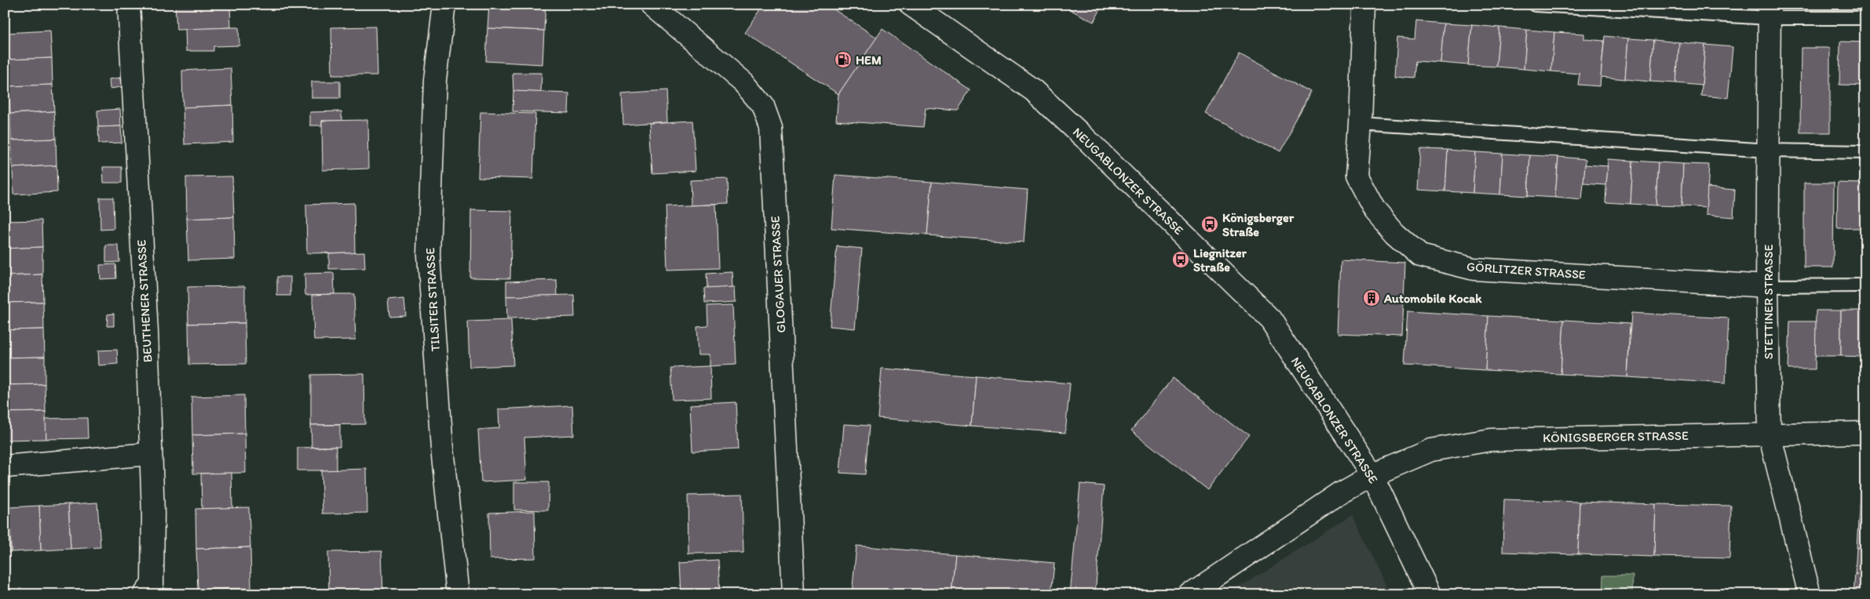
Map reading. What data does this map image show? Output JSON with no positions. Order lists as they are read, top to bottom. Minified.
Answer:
{"streets":{"street":["NEUGABLONZER STRASSE","GÖRLITZER STRASSE","GLOGAUER STRASSE","TILSITER STRASSE","BEUTHENER STRASSE","STETTINER STRASSE","KÖNIGSBERGER STRASSE"]},"crossings":[["NEUGABLONZER STRASSE","KÖNIGSBERGER STRASSE"],["GÖRLITZER STRASSE","STETTINER STRASSE"],["STETTINER STRASSE","KÖNIGSBERGER STRASSE"]],"places":{"fuel station":["HEM"],"bus stop":["Königsberger Straße","Liegnitzer Straße"],"building":["Automobile Kocak"]}}
